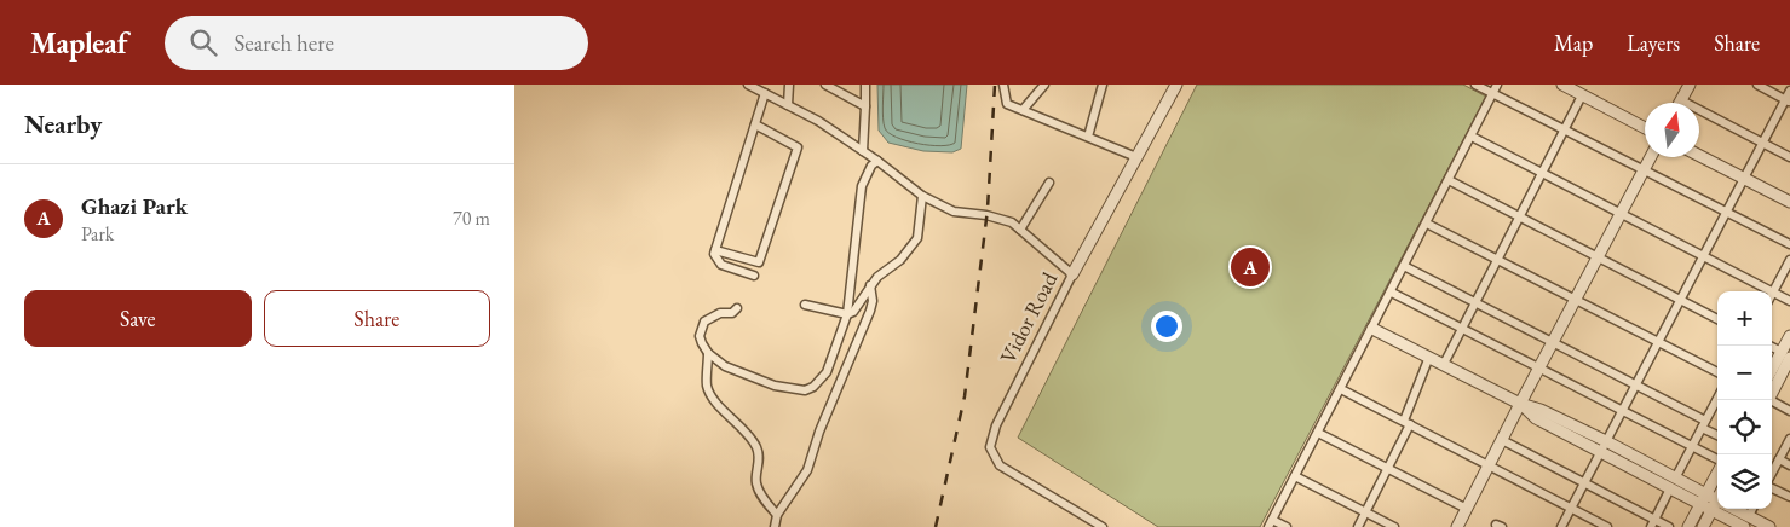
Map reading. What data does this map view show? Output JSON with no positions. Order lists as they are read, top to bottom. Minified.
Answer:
{"streets":{"street":["Vidor Road"]},"north":"top","page":{"header":"Mapleaf","search":"Search here","nav":["Map","Layers","Share"],"heading":"Nearby","list":[{"mark":"A","name":"Ghazi Park","note":"Park","value":"70 m"}],"pins":"A","buttons":["Save","Share"],"map_buttons":["+","−"]}}
